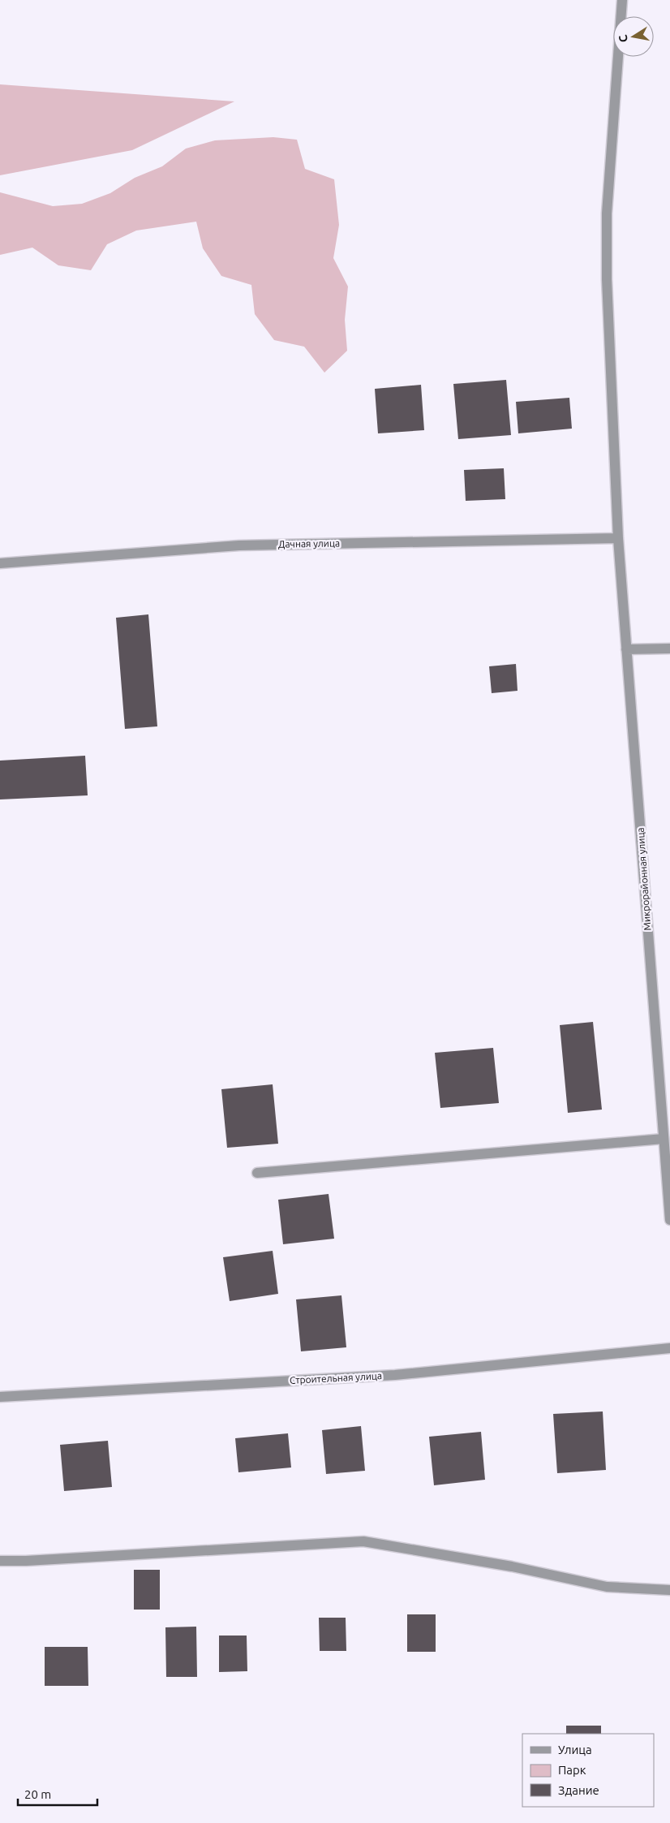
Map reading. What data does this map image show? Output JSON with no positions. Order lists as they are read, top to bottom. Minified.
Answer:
{"streets":{"street":["Дачная улица","Микрорайонная улица","Строительная улица"]},"crossings":[["Дачная улица","Микрорайонная улица"]],"legend":["Улица","Парк","Здание"],"scale_bar":"20 m","north":"left"}
